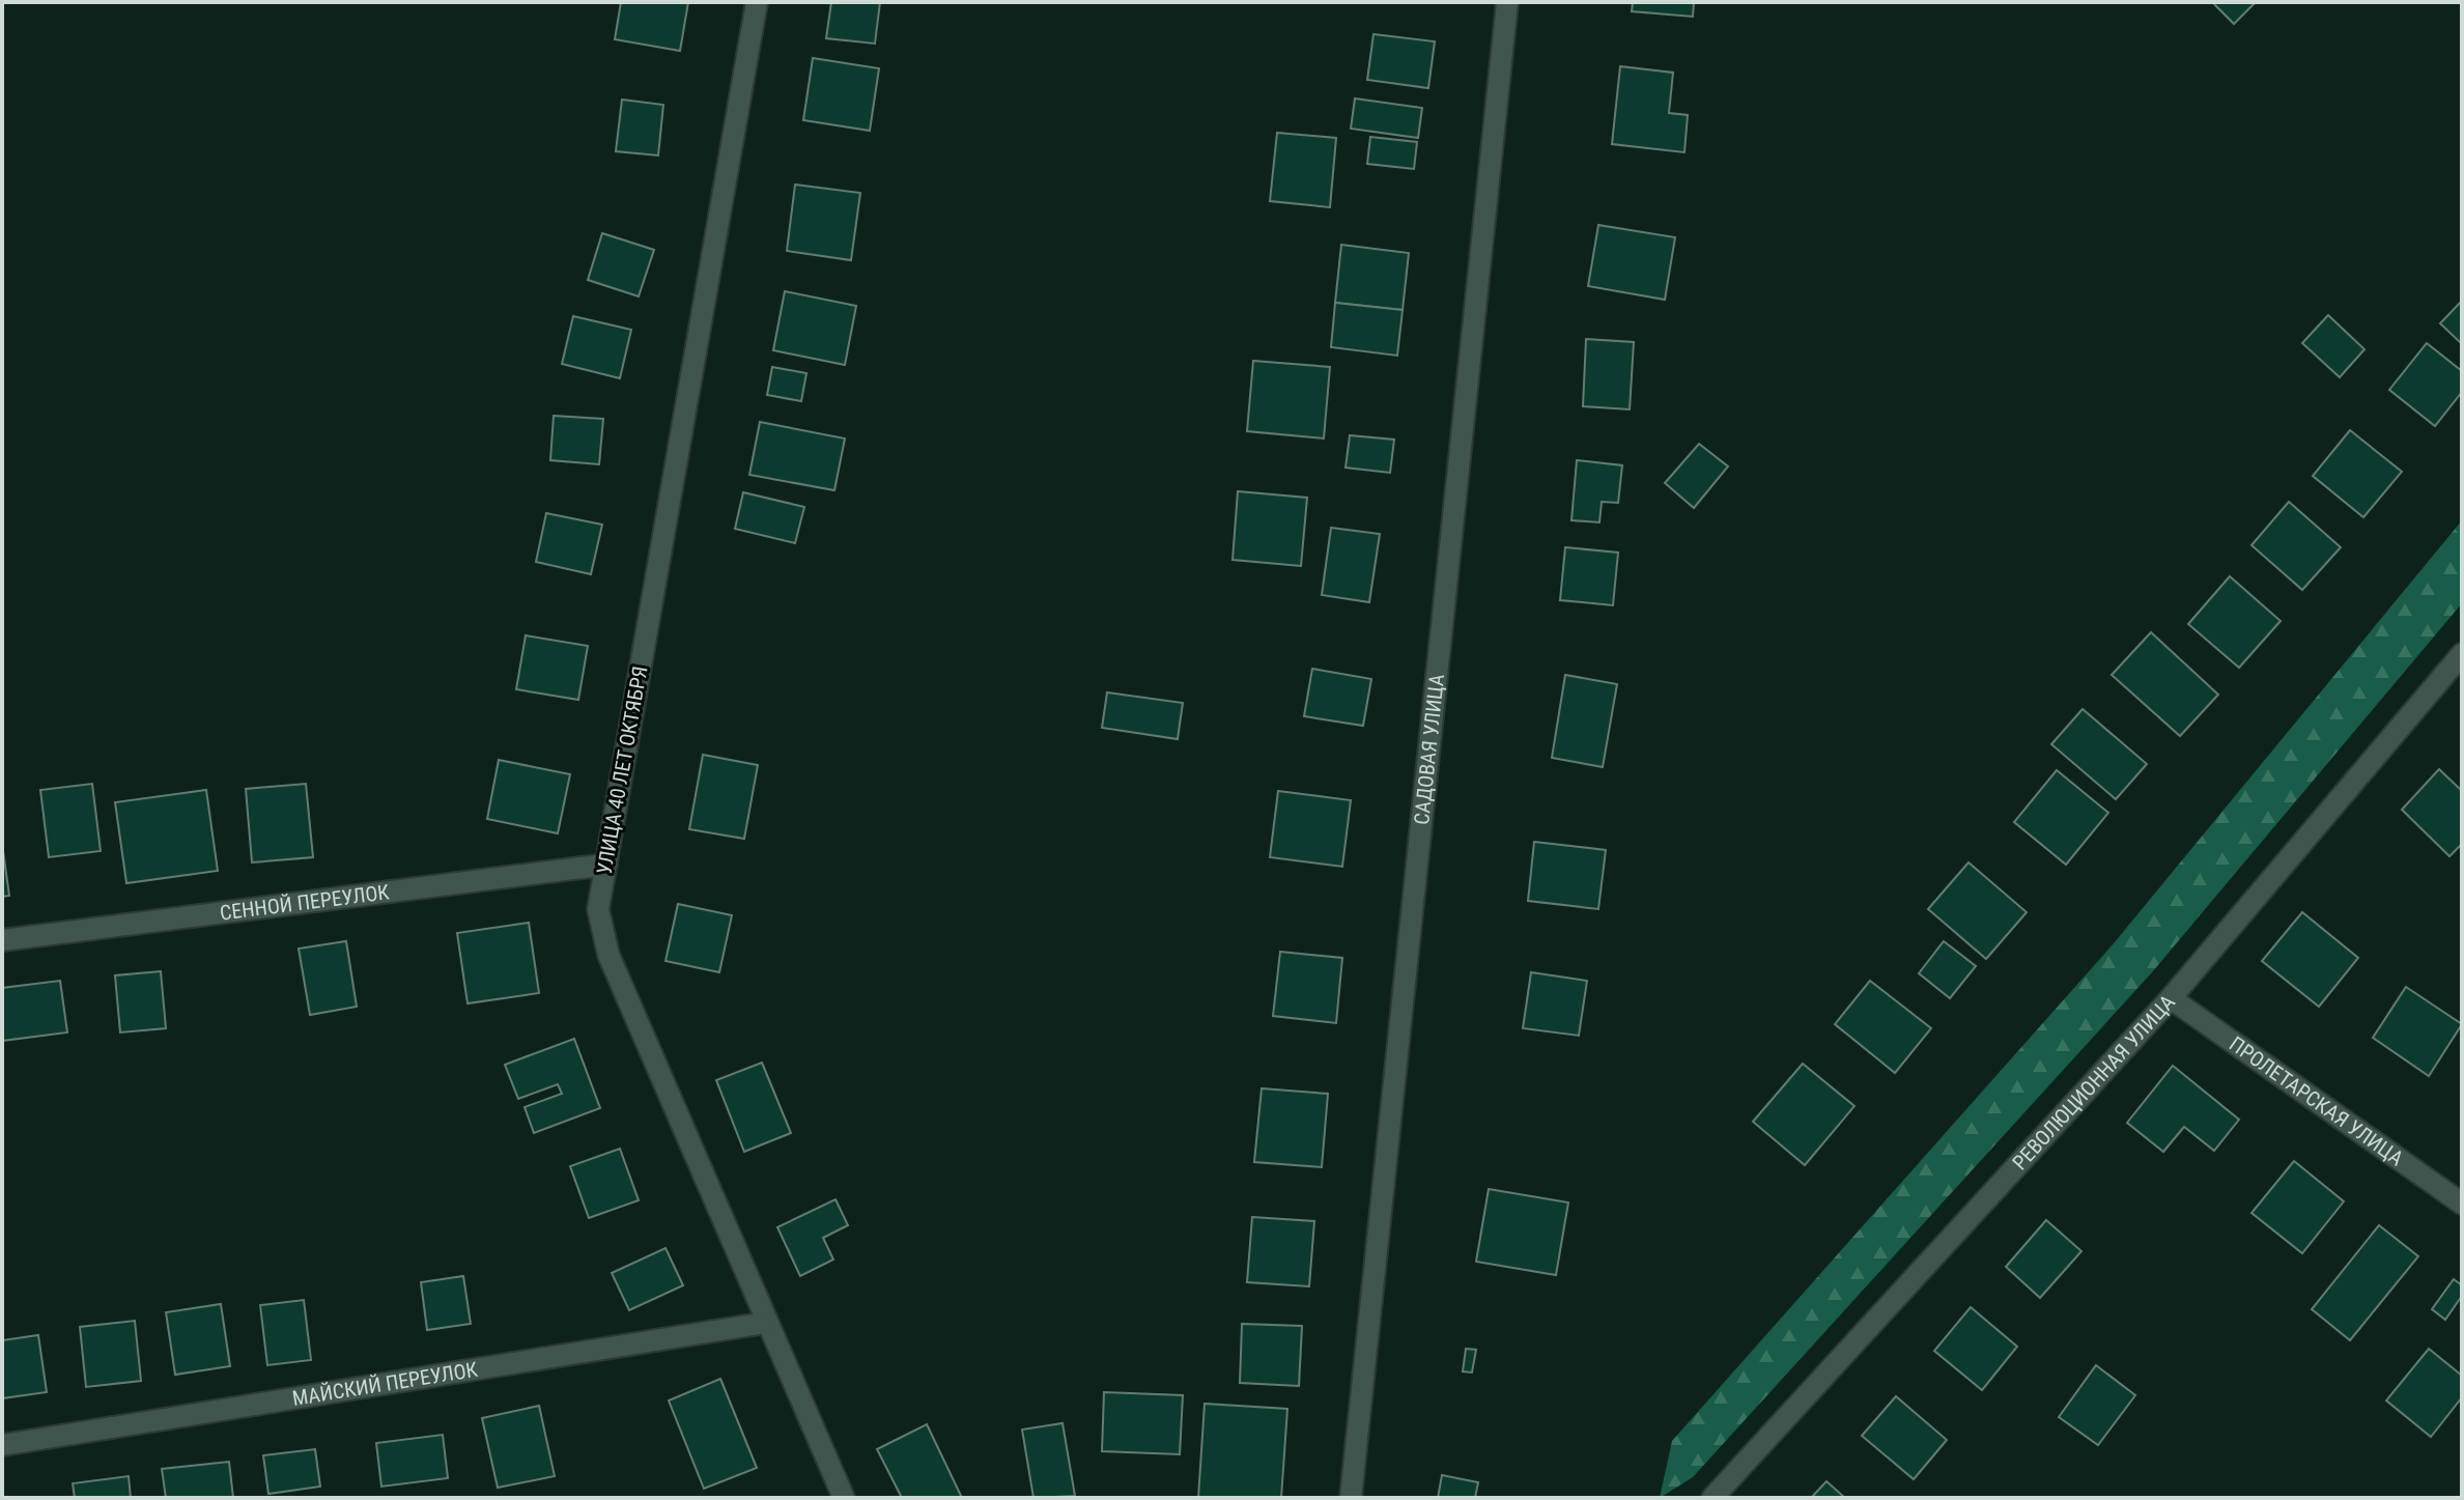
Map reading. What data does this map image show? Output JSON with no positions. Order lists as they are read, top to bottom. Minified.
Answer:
{"streets":{"street":["САДОВАЯ УЛИЦА","УЛИЦА 40 ЛЕТ ОКТЯБРЯ","СЕННОЙ ПЕРЕУЛОК","РЕВОЛЮЦИОННАЯ УЛИЦА","ПРОЛЕТАРСКАЯ УЛИЦА","МАЙСКИЙ ПЕРЕУЛОК"]},"crossings":[["УЛИЦА 40 ЛЕТ ОКТЯБРЯ","СЕННОЙ ПЕРЕУЛОК"],["УЛИЦА 40 ЛЕТ ОКТЯБРЯ","МАЙСКИЙ ПЕРЕУЛОК"],["РЕВОЛЮЦИОННАЯ УЛИЦА","ПРОЛЕТАРСКАЯ УЛИЦА"]]}
